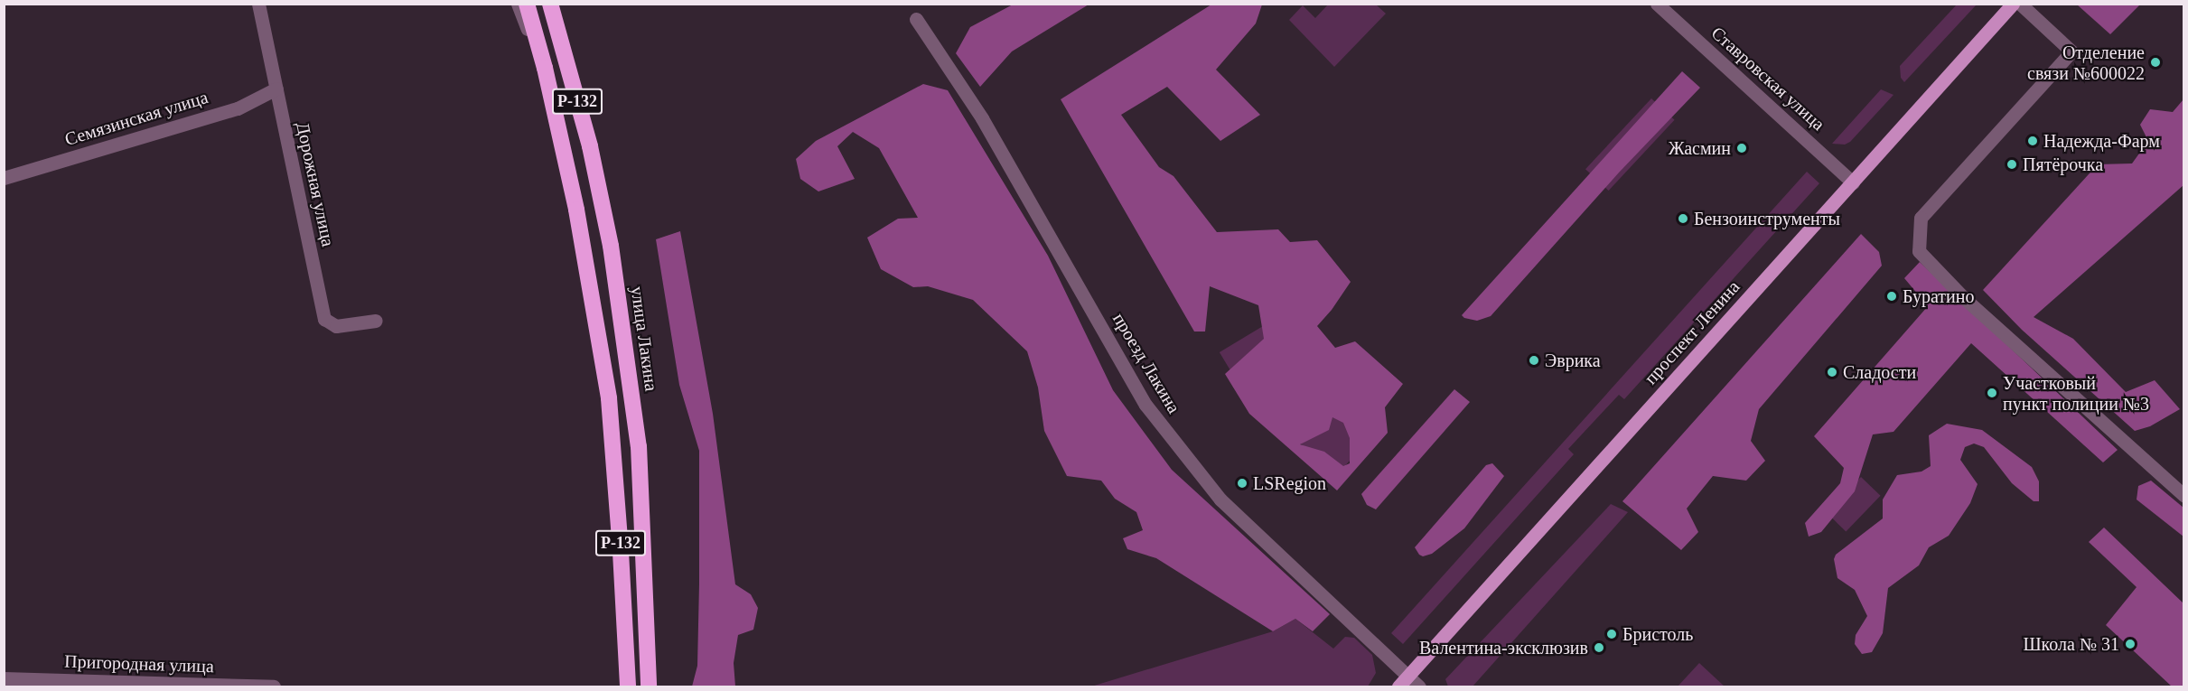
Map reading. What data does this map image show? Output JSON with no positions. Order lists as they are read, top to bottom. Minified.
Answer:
{"streets":{"highway":["Р-132","улица Лакина"],"main road":["проспект Ленина"],"street":["Ставровская улица","Семязинская улица","Дорожная улица","проезд Лакина","Пригородная улица"]},"crossings":[["Ставровская улица","проспект Ленина"],["Семязинская улица","Дорожная улица"],["проспект Ленина","проезд Лакина"]],"places":["Отделение связи №600022","Надежда-Фарм","Жасмин","Пятёрочка","Бензоинструменты","Буратино","Эврика","Сладости","Участковый пункт полиции №3","LSRegion","Бристоль","Школа № 31","Валентина-эксклюзив"]}
